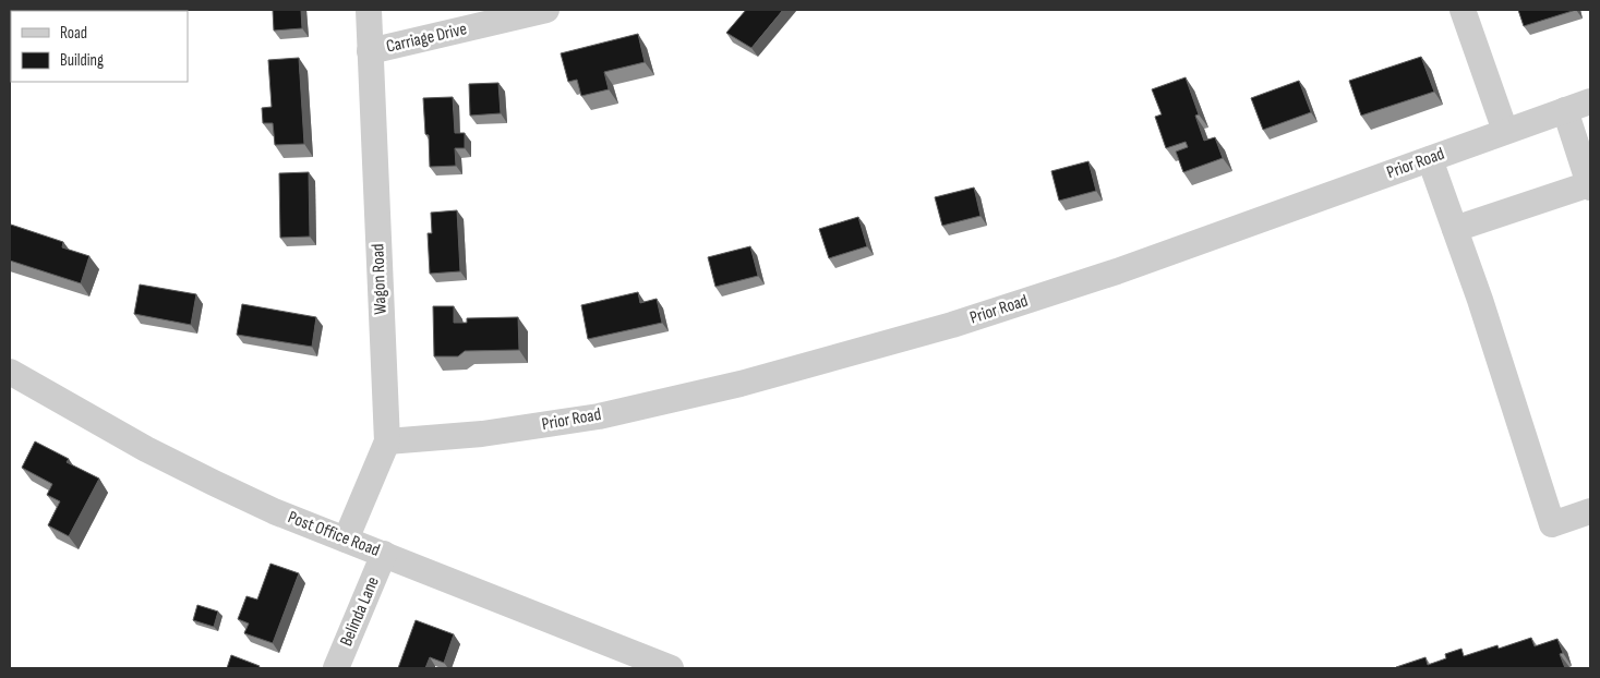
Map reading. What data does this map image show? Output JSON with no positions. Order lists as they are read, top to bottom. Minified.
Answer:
{"streets":{"street":["Carriage Drive","Prior Road","Wagon Road","Post Office Road","Belinda Lane"]},"crossings":[["Carriage Drive","Wagon Road"],["Prior Road","Wagon Road"],["Wagon Road","Post Office Road"],["Post Office Road","Belinda Lane"]],"legend":["Road","Building"]}
